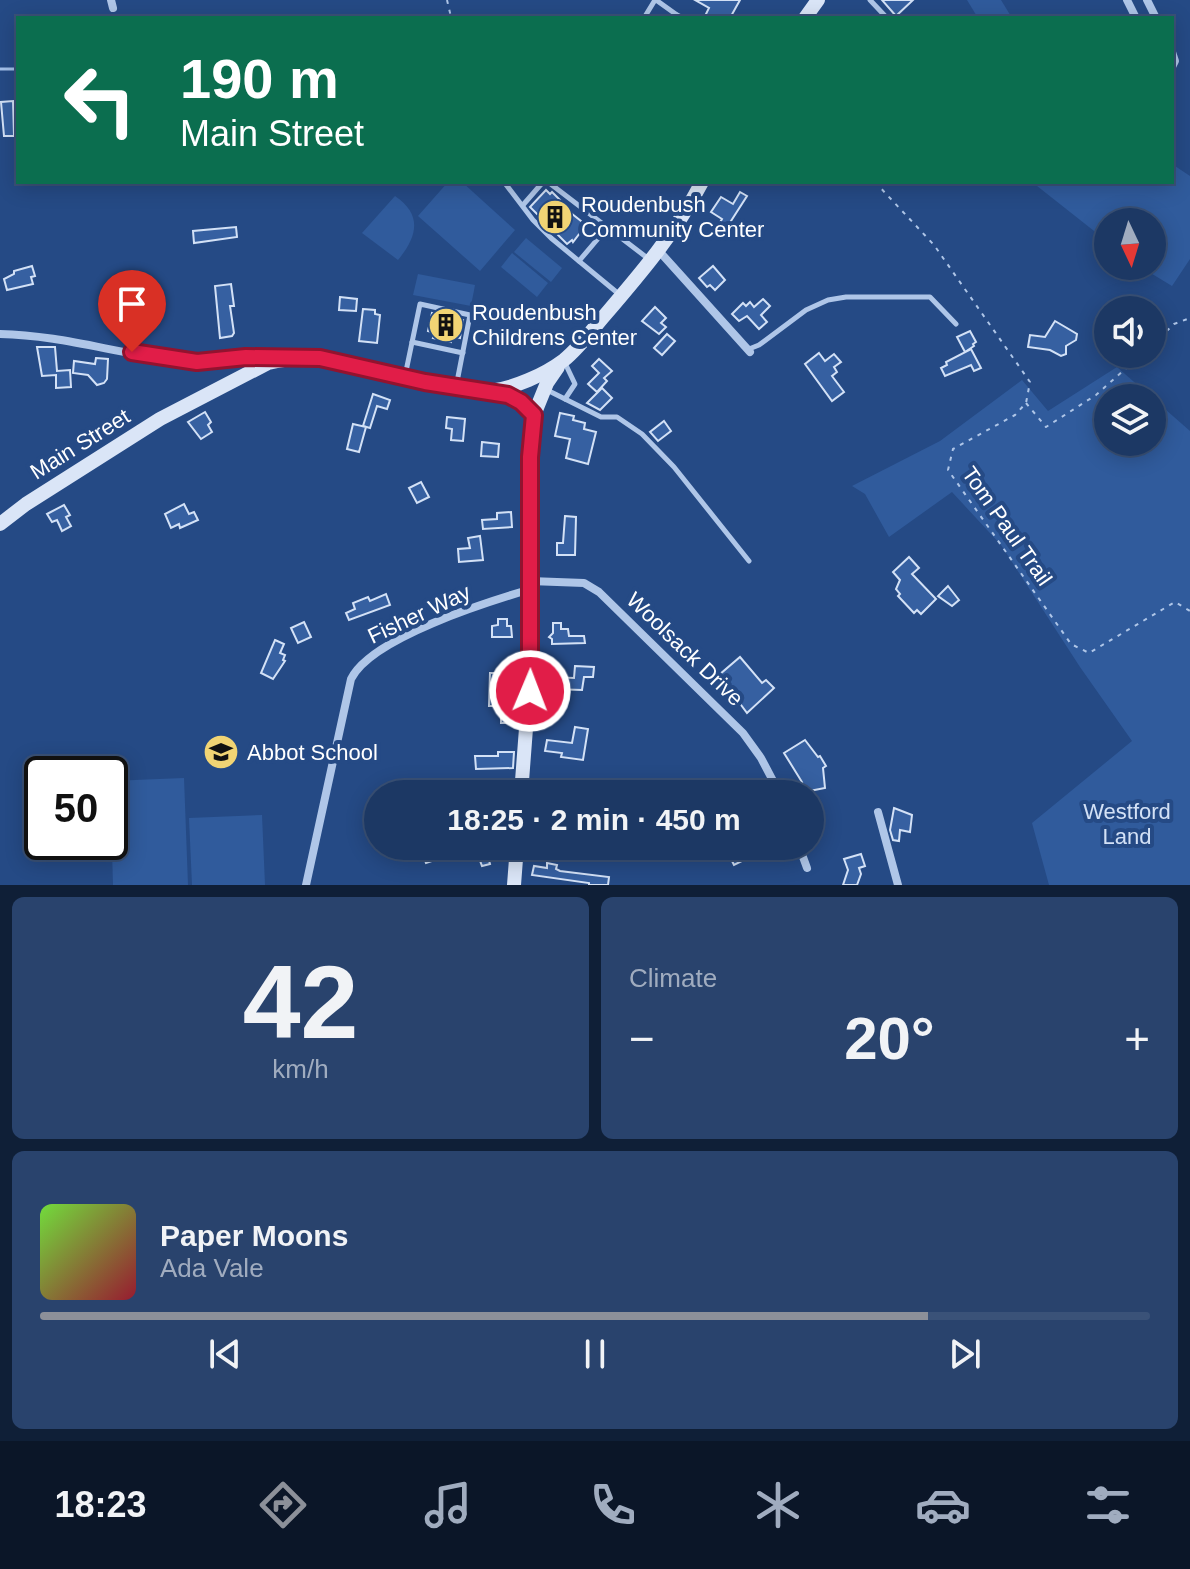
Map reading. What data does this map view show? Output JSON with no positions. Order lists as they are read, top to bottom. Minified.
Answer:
{"streets":{"main road":["Main Street"],"street":["Fisher Way","Woolsack Drive"],"path":["Tom Paul Trail"]},"crossings":[["Fisher Way","Woolsack Drive"]],"parks":["Westford Land"],"places":{"building":["Roudenbush Community Center","Roudenbush Childrens Center"],"school or university":["Abbot School"]},"north":"bottom","page":{"turn":["190 m","Main Street"],"limit":"50","trip":"18:25 · 2 min · 450 m","tile":[["42","km/h"],"Climate"],"heat":["−","20°","+"],"song":["Paper Moons","Ada Vale"],"tabs":"18:23"}}
